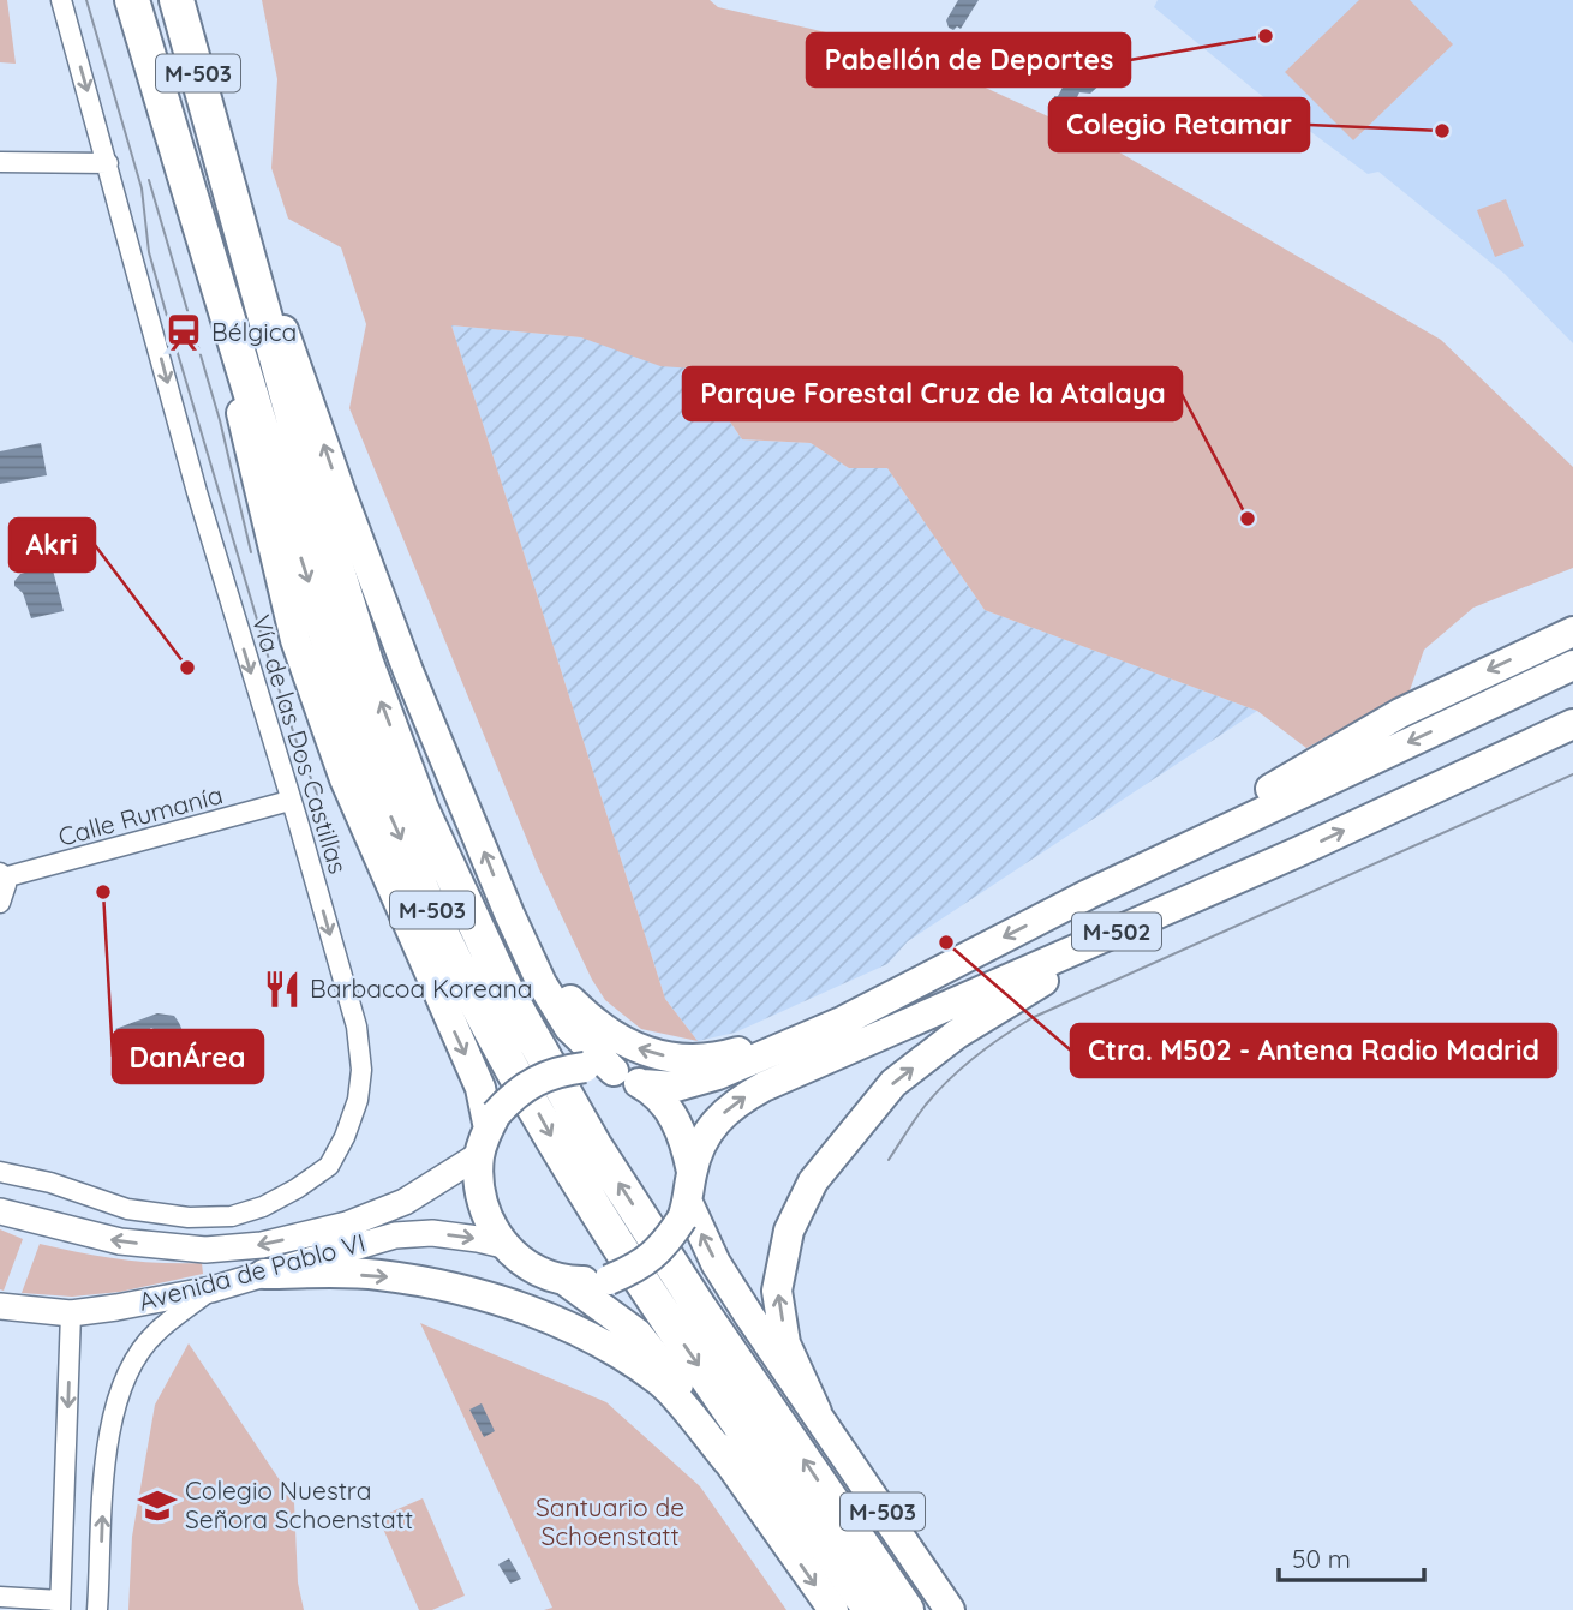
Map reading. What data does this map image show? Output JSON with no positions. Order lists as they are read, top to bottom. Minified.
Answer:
{"streets":{"highway":["M-503","M-502"],"main road":["Avenida de Pablo VI"],"street":["Vía de las Dos Castillas","Calle Rumanía"]},"crossings":[["M-503","M-502"],["M-503","Avenida de Pablo VI"],["Vía de las Dos Castillas","Calle Rumanía"],["M-502","Avenida de Pablo VI"]],"parks":["Santuario de Schoenstatt"],"places":{"other":["Pabellón de Deportes","Colegio Retamar","Parque Forestal Cruz de la Atalaya","Akri","DanÁrea","Ctra. M502 - Antena Radio Madrid"],"station":["Bélgica"],"restaurant":["Barbacoa Koreana"],"school or university":["Colegio Nuestra Señora Schoenstatt"]},"scale_bar":"50 m"}
